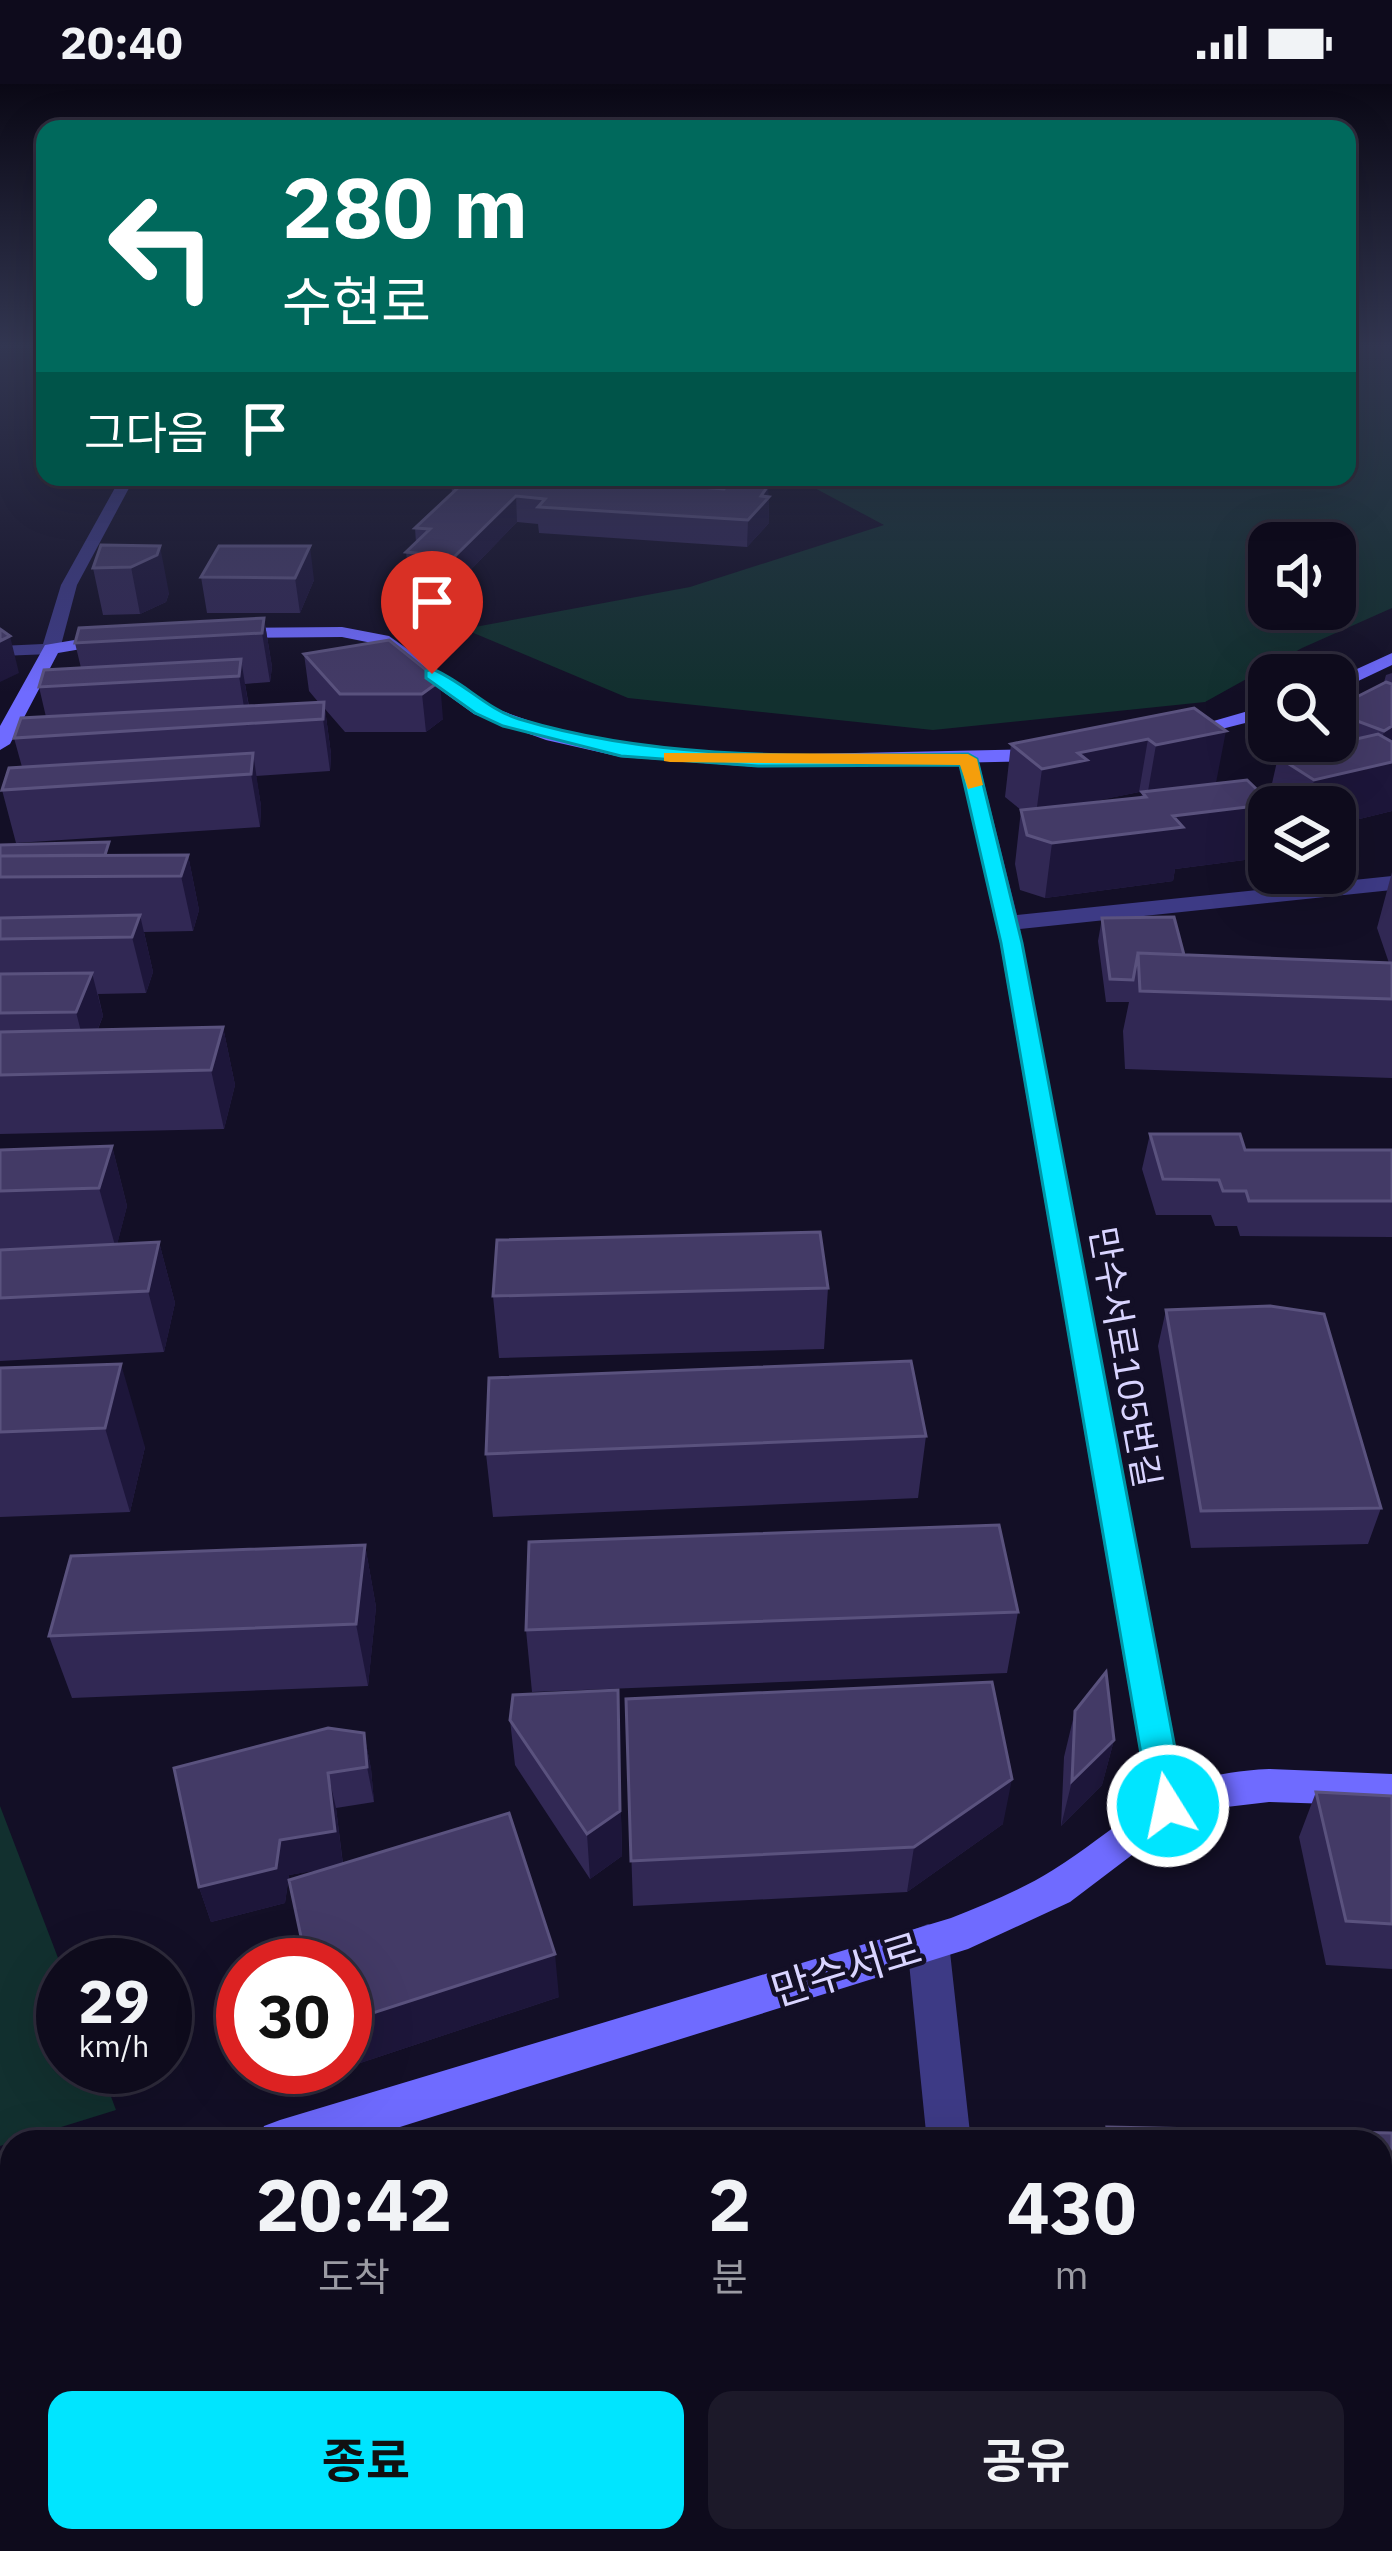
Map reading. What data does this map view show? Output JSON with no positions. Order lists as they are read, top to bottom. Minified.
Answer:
{"streets":{"street":["만수서로105번길","만수서로"]},"crossings":[["만수서로105번길","만수서로"]],"page":{"status":"20:40","turn":["280 m","수현로"],"then":"그다음","speed":"29 km/h","limit":"30","eta":["20:42","도착","2","분","430","m"],"buttons":["종료","공유"]}}
